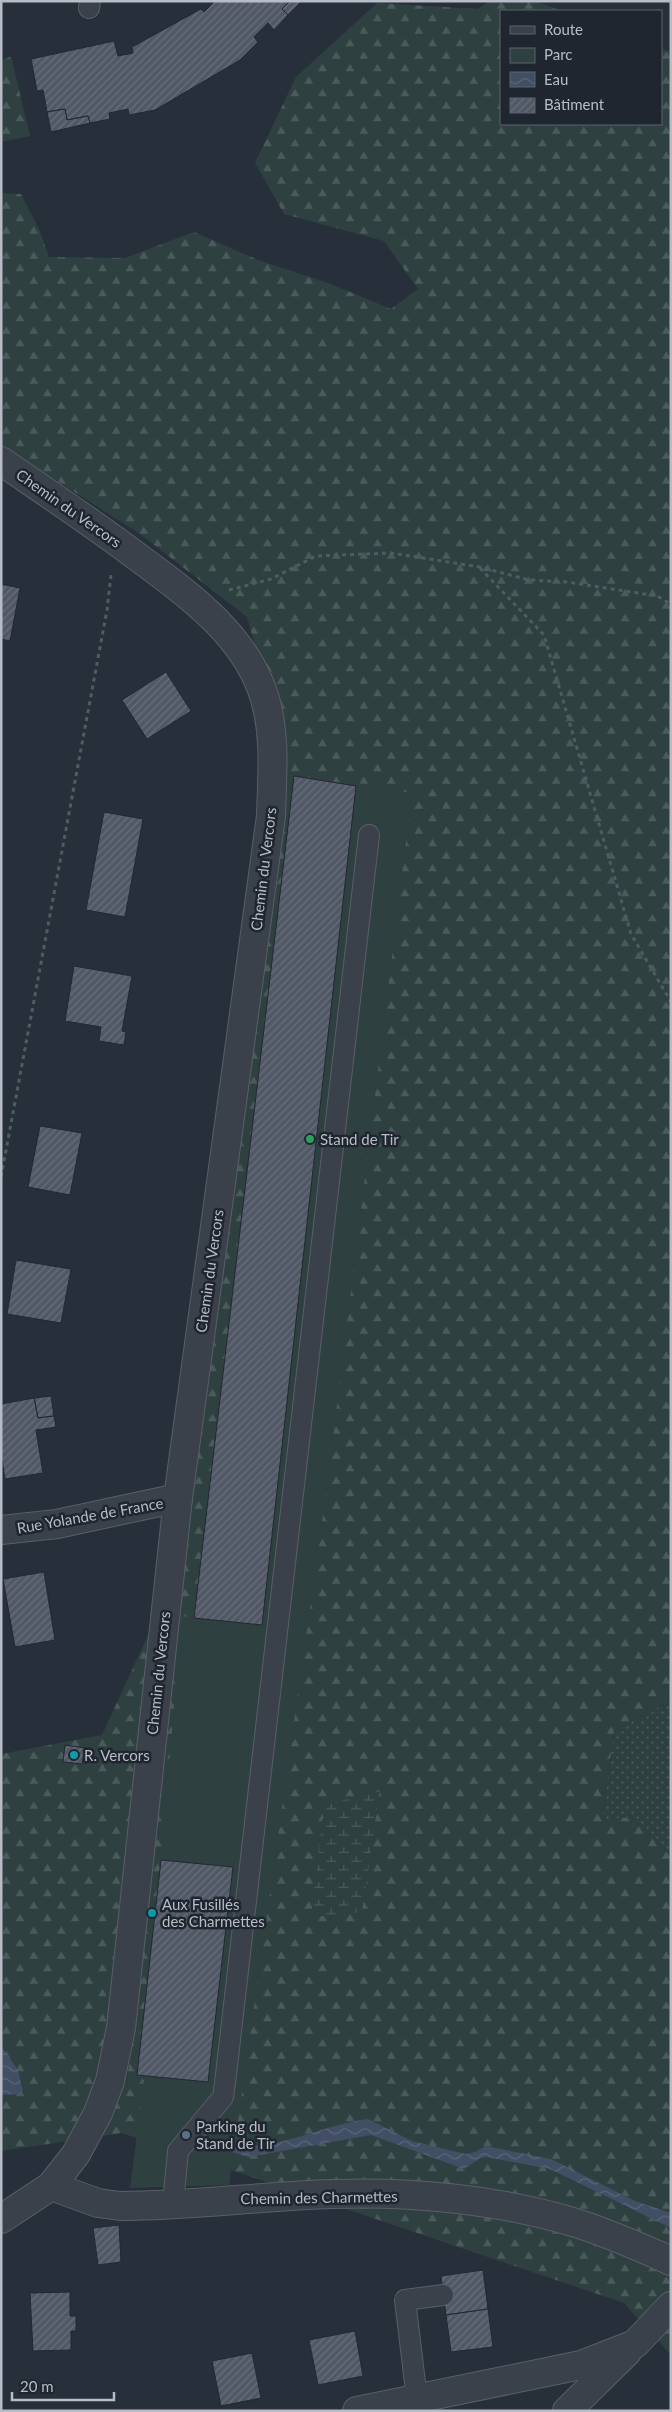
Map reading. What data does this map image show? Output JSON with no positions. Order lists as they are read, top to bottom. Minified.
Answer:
{"streets":{"street":["Chemin du Vercors","Rue Yolande de France","Chemin des Charmettes"]},"crossings":[["Chemin du Vercors","Rue Yolande de France"],["Chemin du Vercors","Chemin des Charmettes"]],"places":["Stand de Tir","R. Vercors","Aux Fusillés des Charmettes","Parking du Stand de Tir"],"legend":["Route","Parc","Eau","Bâtiment"],"scale_bar":"20 m"}
